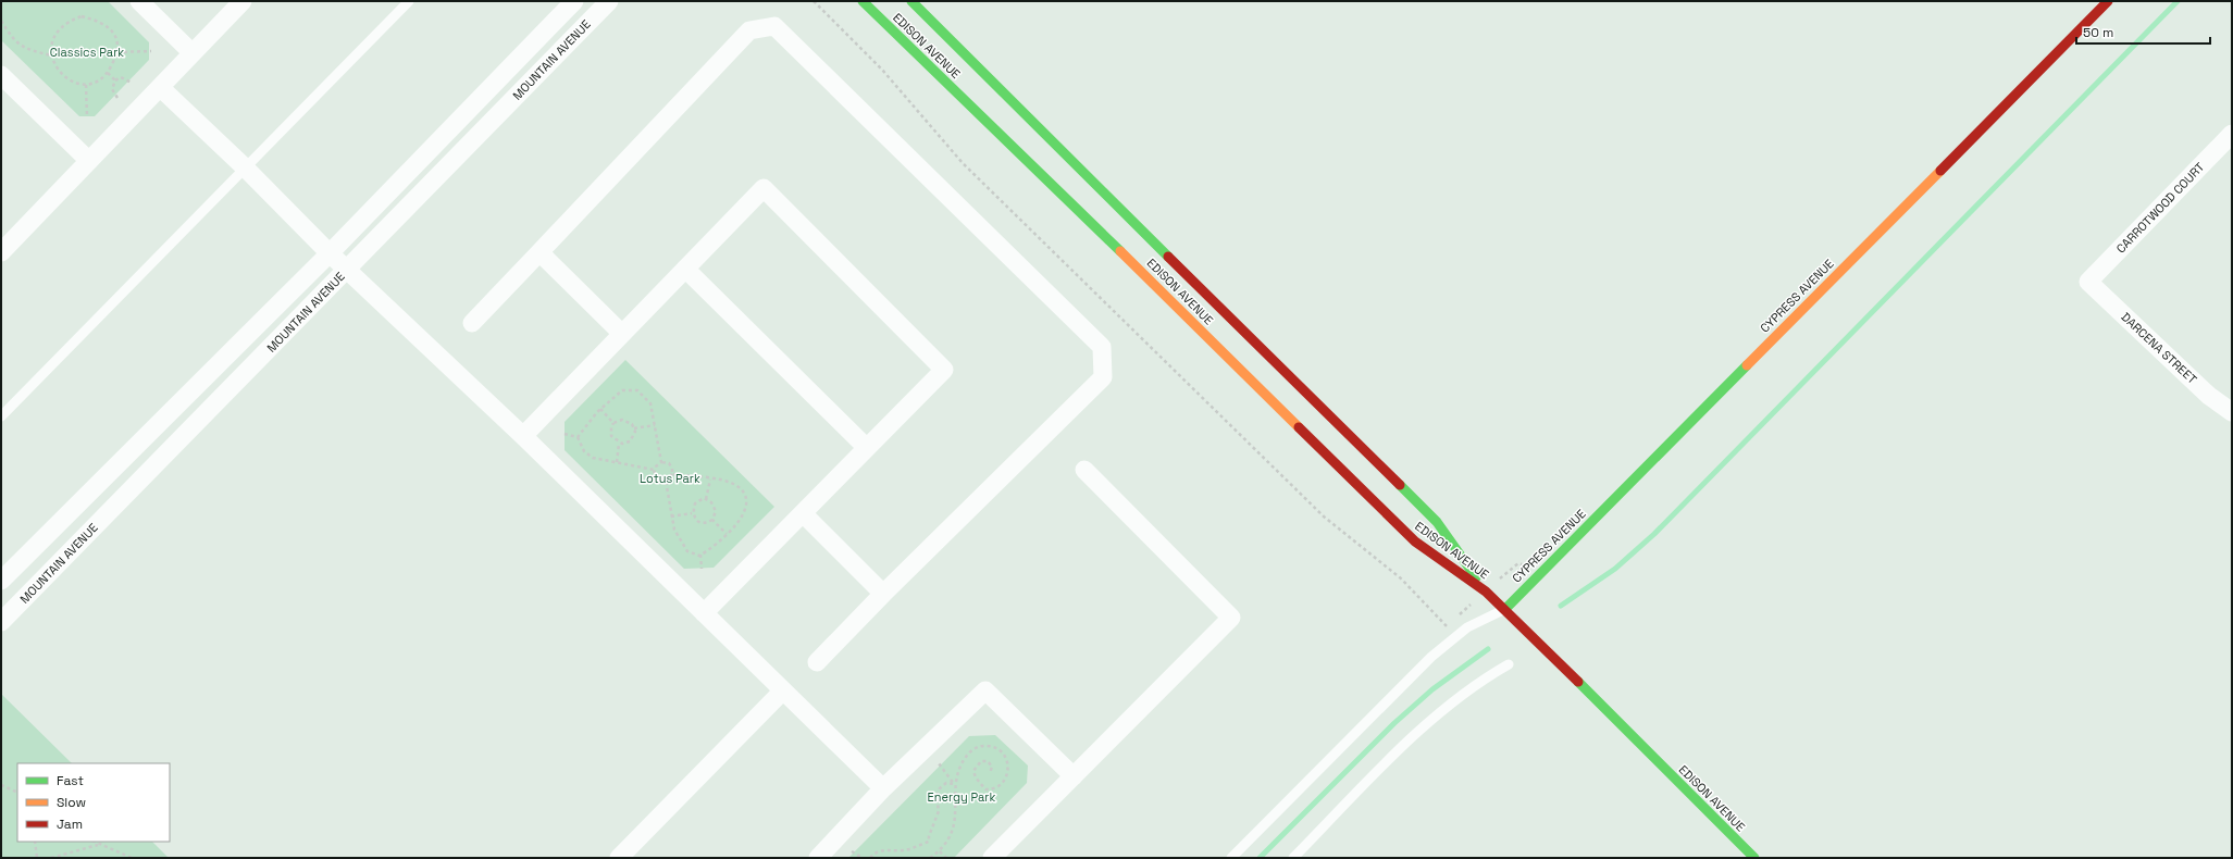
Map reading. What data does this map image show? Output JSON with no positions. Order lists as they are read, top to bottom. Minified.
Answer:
{"streets":{"main road":["EDISON AVENUE","CYPRESS AVENUE"],"street":["MOUNTAIN AVENUE","CARROTWOOD COURT","DARCENA STREET"]},"crossings":[["EDISON AVENUE","CYPRESS AVENUE"],["CARROTWOOD COURT","DARCENA STREET"]],"parks":["Classics Park","Lotus Park","Energy Park"],"legend":["Fast","Slow","Jam"],"scale_bar":"50 m"}
